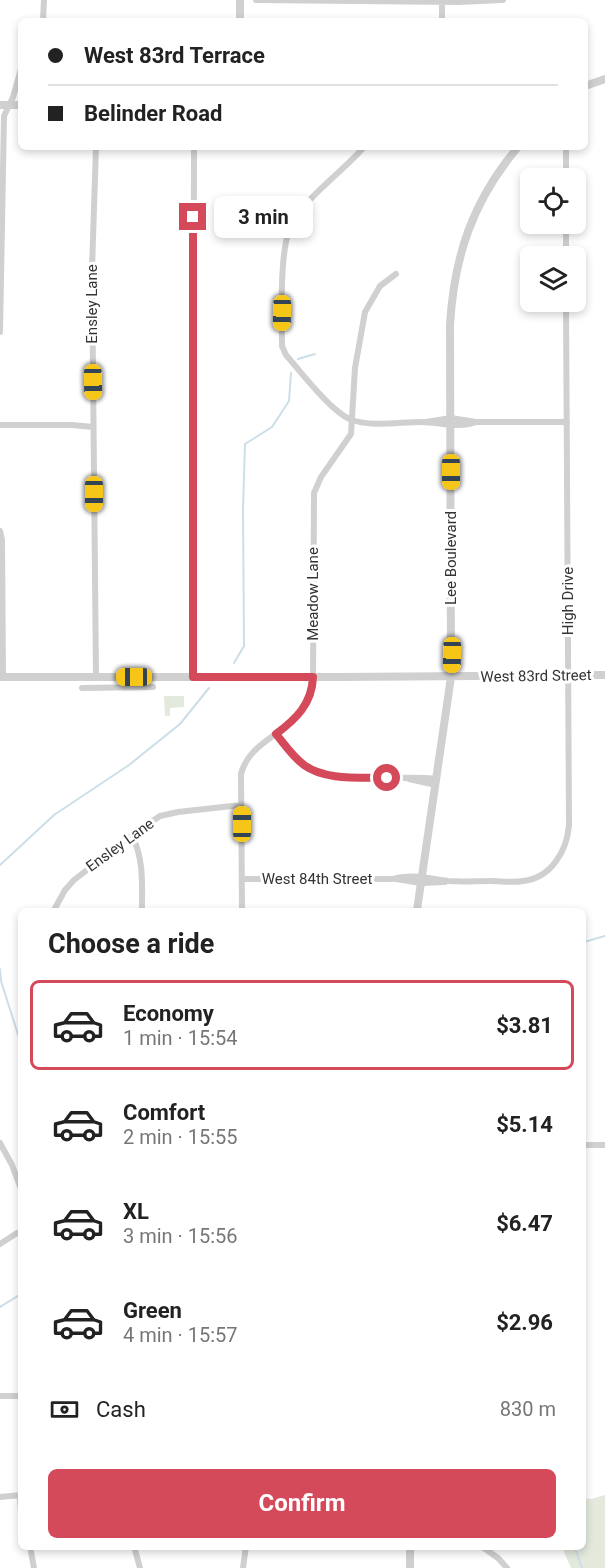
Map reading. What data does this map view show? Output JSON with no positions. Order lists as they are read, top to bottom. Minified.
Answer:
{"streets":{"street":["Ensley Lane","Lee Boulevard","Meadow Lane","High Drive","West 83rd Street","West 84th Street"]},"crossings":[["Ensley Lane","Meadow Lane"],["Ensley Lane","West 83rd Street"],["Lee Boulevard","West 83rd Street"],["Lee Boulevard","West 84th Street"],["Meadow Lane","West 83rd Street"],["Meadow Lane","West 84th Street"],["High Drive","West 83rd Street"],["High Drive","West 84th Street"]],"page":{"banner":["West 83rd Terrace","Belinder Road"],"bubble":"3 min","heading":"Choose a ride","list":[{"name":"Economy","note":"1 min · 15:54","value":"$3.81"},{"name":"Comfort","note":"2 min · 15:55","value":"$5.14"},{"name":"XL","note":"3 min · 15:56","value":"$6.47"},{"name":"Green","note":"4 min · 15:57","value":"$2.96"}],"pay":["Cash","830 m"],"buttons":"Confirm"}}
